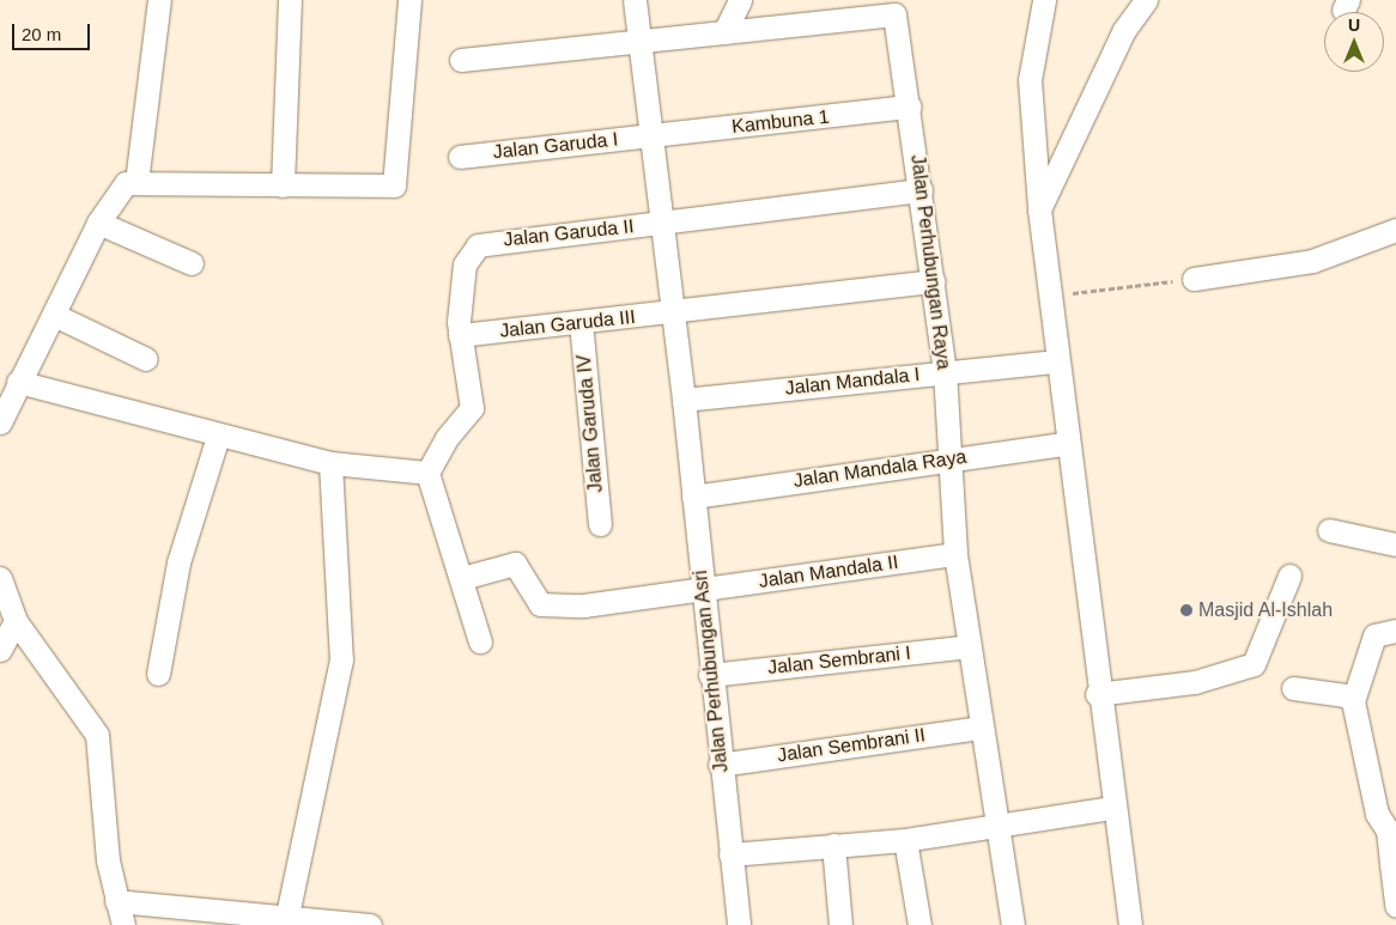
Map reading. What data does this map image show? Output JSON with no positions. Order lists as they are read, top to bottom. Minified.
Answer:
{"streets":{"street":["Kambuna 1","Jalan Garuda I","Jalan Garuda II","Jalan Perhubungan Raya","Jalan Garuda III","Jalan Mandala I","Jalan Garuda IV","Jalan Mandala Raya","Jalan Mandala II","Jalan Sembrani I","Jalan Perhubungan Asri","Jalan Sembrani II"]},"crossings":[["Kambuna 1","Jalan Garuda I"],["Kambuna 1","Jalan Perhubungan Raya"],["Kambuna 1","Jalan Perhubungan Asri"],["Jalan Garuda I","Jalan Perhubungan Asri"],["Jalan Garuda II","Jalan Garuda III"],["Jalan Garuda II","Jalan Perhubungan Asri"],["Jalan Perhubungan Raya","Jalan Garuda III"],["Jalan Perhubungan Raya","Jalan Mandala I"],["Jalan Perhubungan Raya","Jalan Mandala Raya"],["Jalan Perhubungan Raya","Jalan Mandala II"],["Jalan Perhubungan Raya","Jalan Sembrani I"],["Jalan Perhubungan Raya","Jalan Perhubungan Asri"],["Jalan Perhubungan Raya","Jalan Sembrani II"],["Jalan Garuda III","Jalan Garuda IV"],["Jalan Garuda III","Jalan Perhubungan Asri"],["Jalan Mandala I","Jalan Perhubungan Asri"],["Jalan Mandala Raya","Jalan Perhubungan Asri"],["Jalan Mandala II","Jalan Perhubungan Asri"],["Jalan Sembrani I","Jalan Perhubungan Asri"],["Jalan Perhubungan Asri","Jalan Sembrani II"]],"places":["Masjid Al-Ishlah"],"scale_bar":"20 m","north":"top"}
